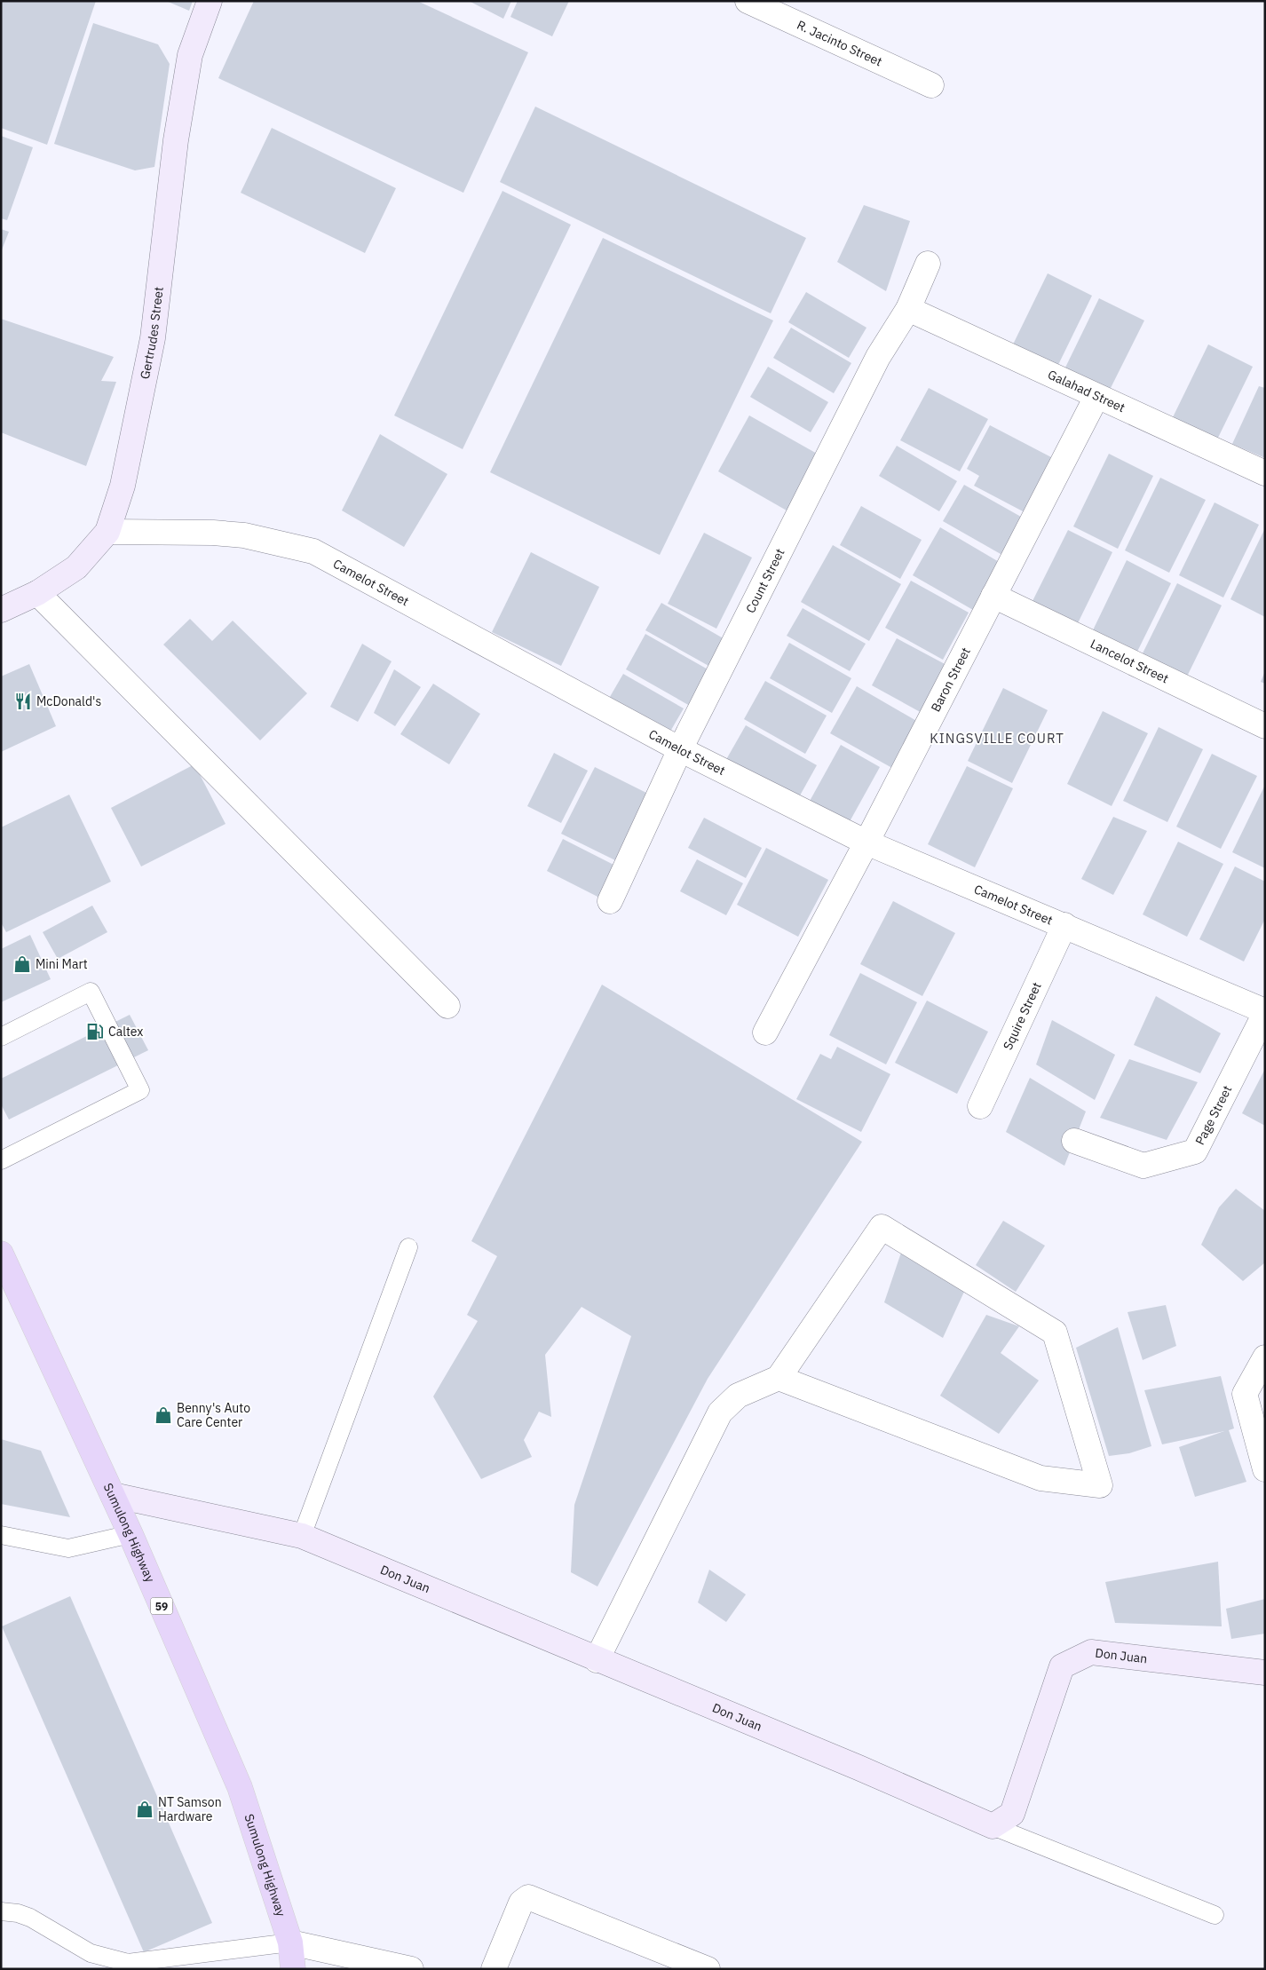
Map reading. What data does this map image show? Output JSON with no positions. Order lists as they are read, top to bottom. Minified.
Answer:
{"streets":{"main road":["Sumulong Highway","59"],"street":["R. Jacinto Street","Gertrudes Street","Galahad Street","Count Street","Camelot Street","Lancelot Street","Baron Street","Squire Street","Page Street","Don Juan"]},"crossings":[["Gertrudes Street","Camelot Street"],["Galahad Street","Count Street"],["Galahad Street","Baron Street"],["Count Street","Camelot Street"],["Camelot Street","Baron Street"],["Camelot Street","Squire Street"],["Camelot Street","Page Street"],["Lancelot Street","Baron Street"],["Sumulong Highway","Don Juan"]],"districts":["KINGSVILLE COURT"],"places":{"restaurant":["McDonald's"],"shop":["Mini Mart","Benny's Auto Care Center","NT Samson Hardware"],"fuel station":["Caltex"]}}
